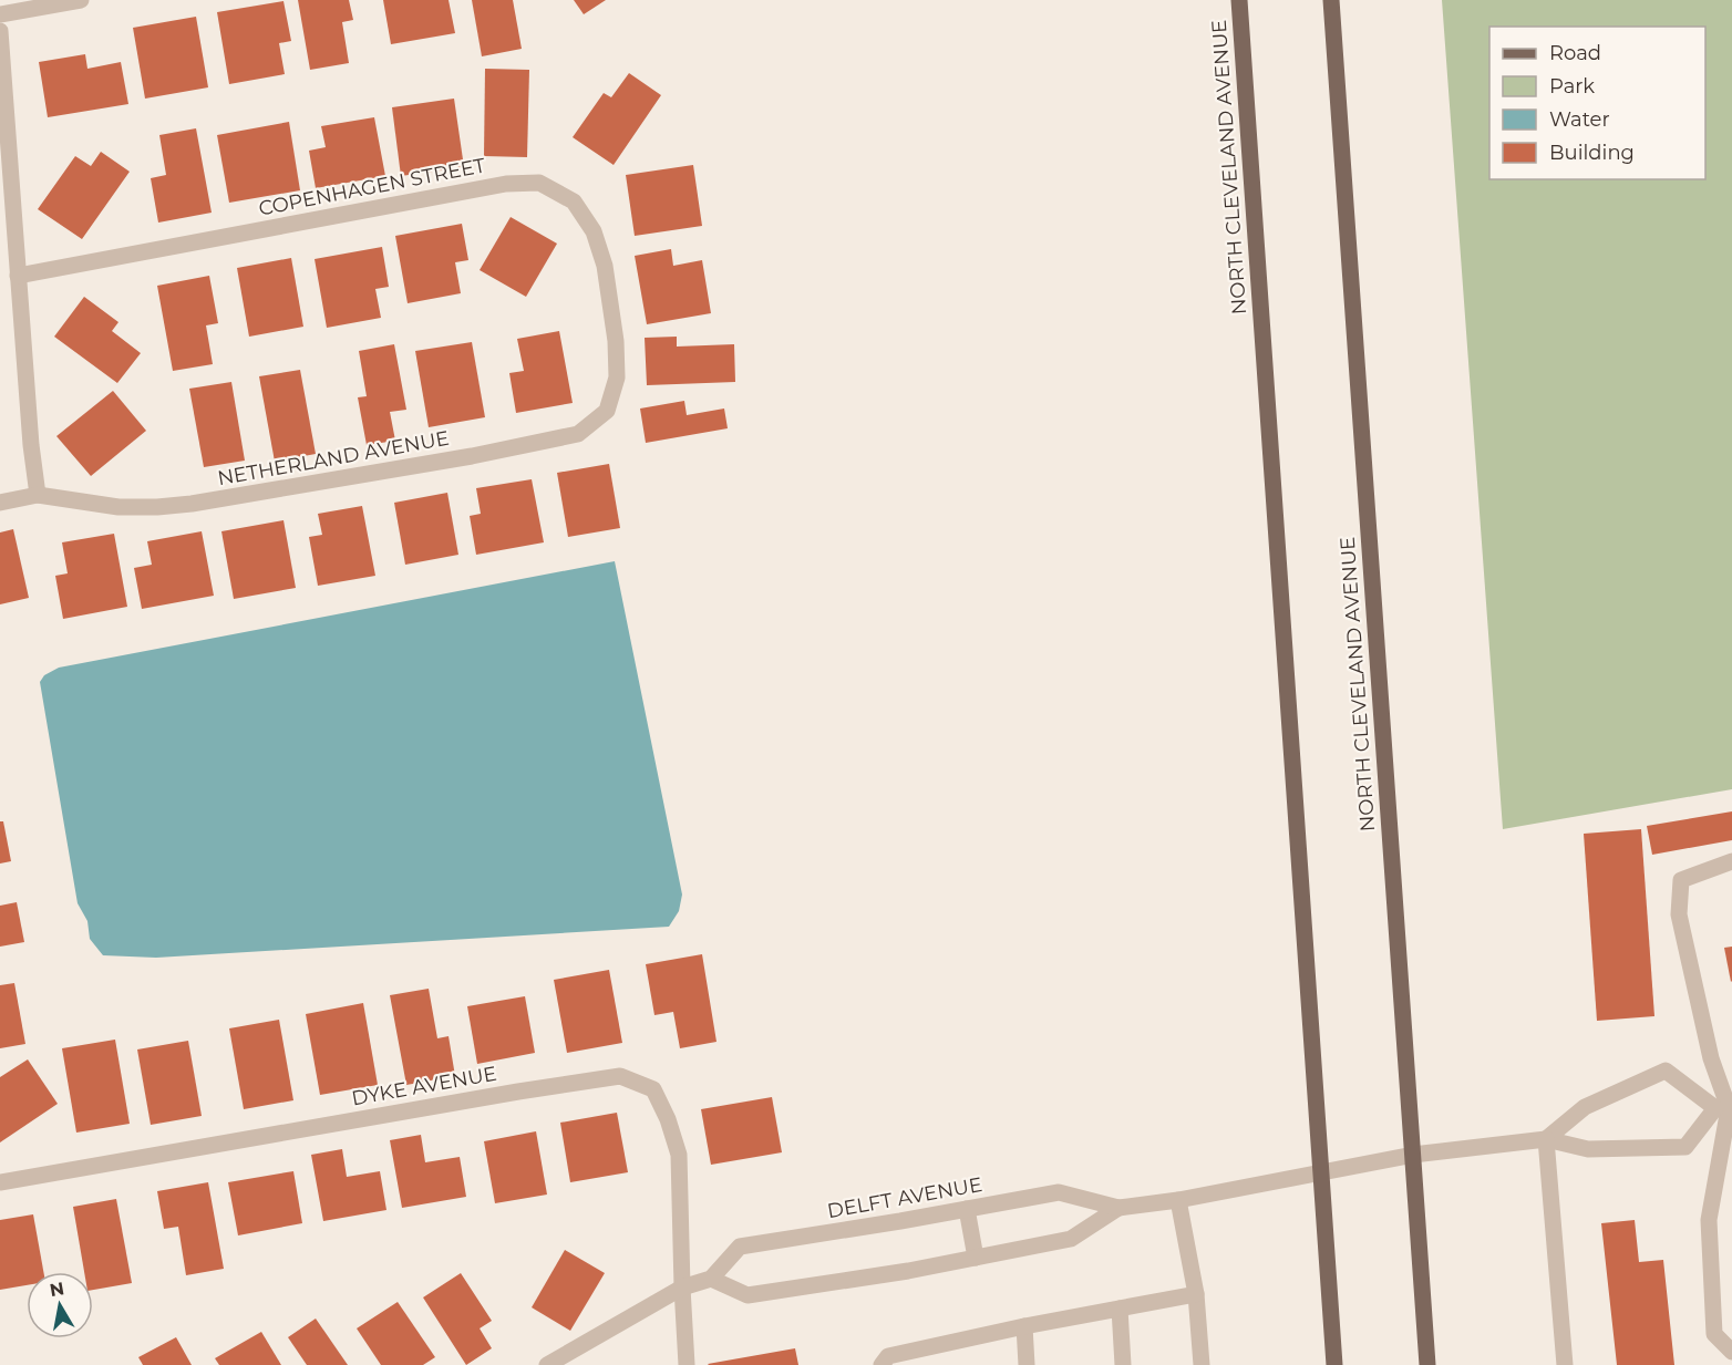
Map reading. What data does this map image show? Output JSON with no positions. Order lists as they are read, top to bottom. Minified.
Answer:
{"streets":{"main road":["NORTH CLEVELAND AVENUE"],"street":["COPENHAGEN STREET","NETHERLAND AVENUE","DYKE AVENUE","DELFT AVENUE"]},"crossings":[["NORTH CLEVELAND AVENUE","DELFT AVENUE"],["COPENHAGEN STREET","NETHERLAND AVENUE"]],"legend":["Road","Park","Water","Building"],"north":"top"}
